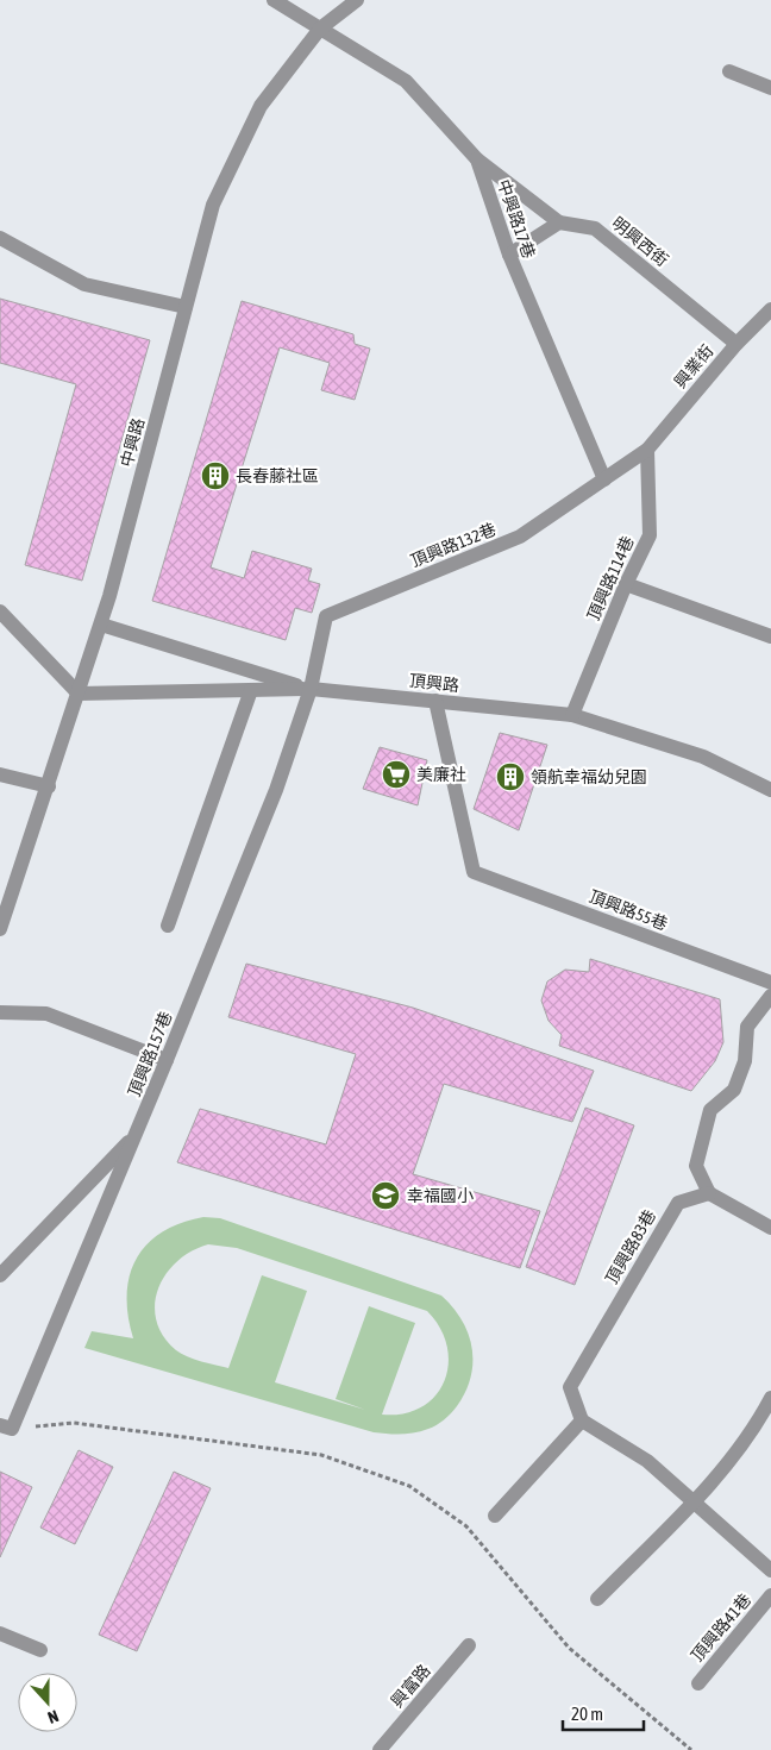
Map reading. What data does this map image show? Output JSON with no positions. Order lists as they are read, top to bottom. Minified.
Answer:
{"streets":{"street":["中興路17巷","明興西街","興業街","中興路","頂興路132巷","頂興路114巷","頂興路","頂興路55巷","頂興路157巷","頂興路83巷","頂興路41巷","興富路"]},"crossings":[["中興路17巷","中興路"],["中興路17巷","頂興路132巷"],["明興西街","興業街"],["興業街","頂興路132巷"],["興業街","頂興路114巷"],["中興路","頂興路"],["頂興路132巷","頂興路114巷"],["頂興路132巷","頂興路"],["頂興路132巷","頂興路157巷"],["頂興路114巷","頂興路"],["頂興路","頂興路55巷"],["頂興路","頂興路157巷"]],"places":{"building":["長春藤社區","領航幸福幼兒園"],"supermarket":["美廉社"],"school or university":["幸福國小"]},"scale_bar":"20 m","north":"bottom"}
